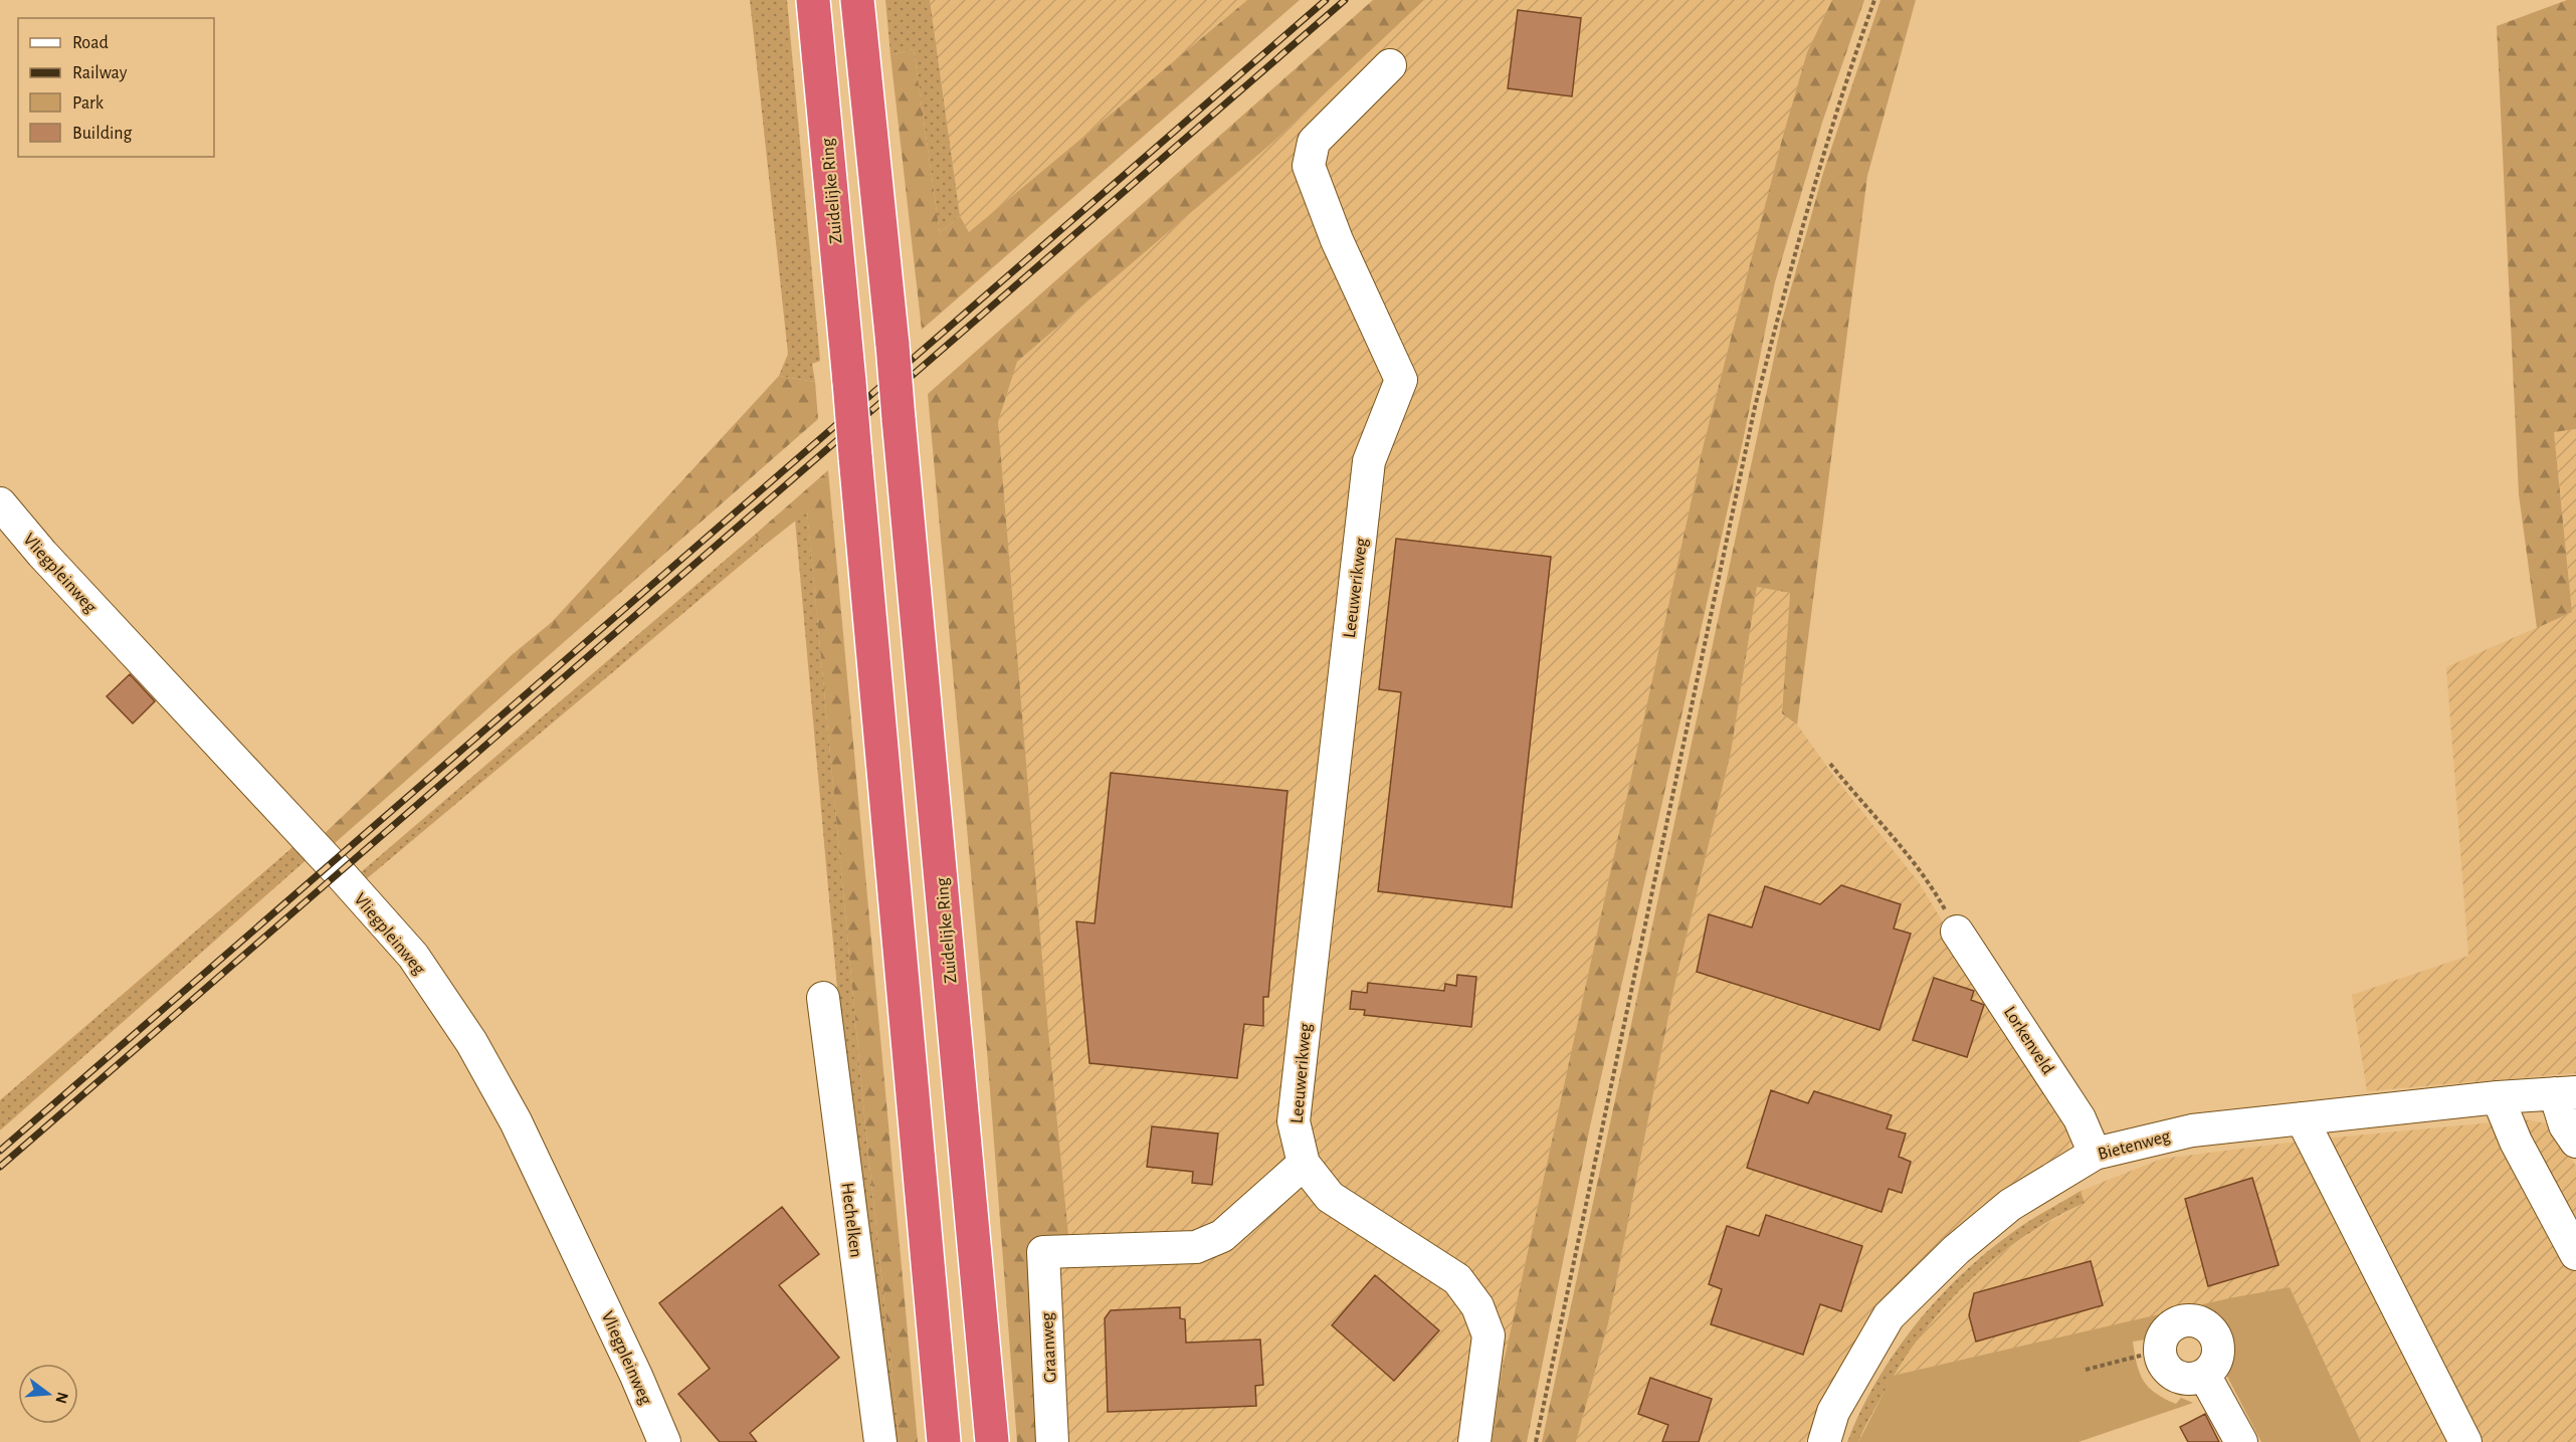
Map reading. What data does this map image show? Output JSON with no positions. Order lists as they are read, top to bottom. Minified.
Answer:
{"streets":{"highway":["Zuidelijke Ring"],"street":["Vliegpleinweg","Leeuwerikweg","Lorkenveld","Bietenweg","Hechelken","Graanweg"]},"crossings":[["Leeuwerikweg","Graanweg"],["Lorkenveld","Bietenweg"]],"legend":["Road","Railway","Park","Building"],"north":"right"}
